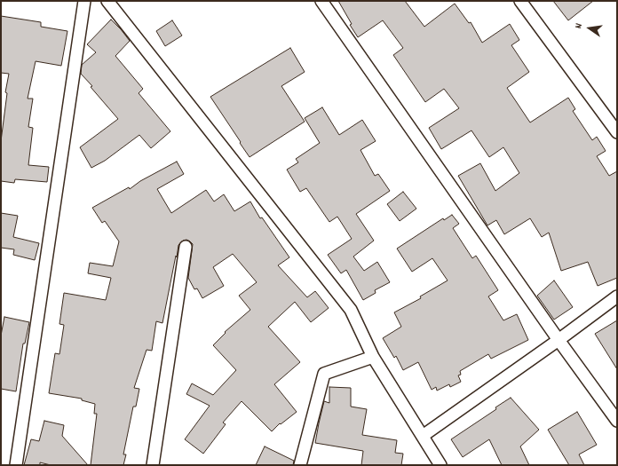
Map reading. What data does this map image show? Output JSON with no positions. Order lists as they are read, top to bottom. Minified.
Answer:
{"north":"left"}
